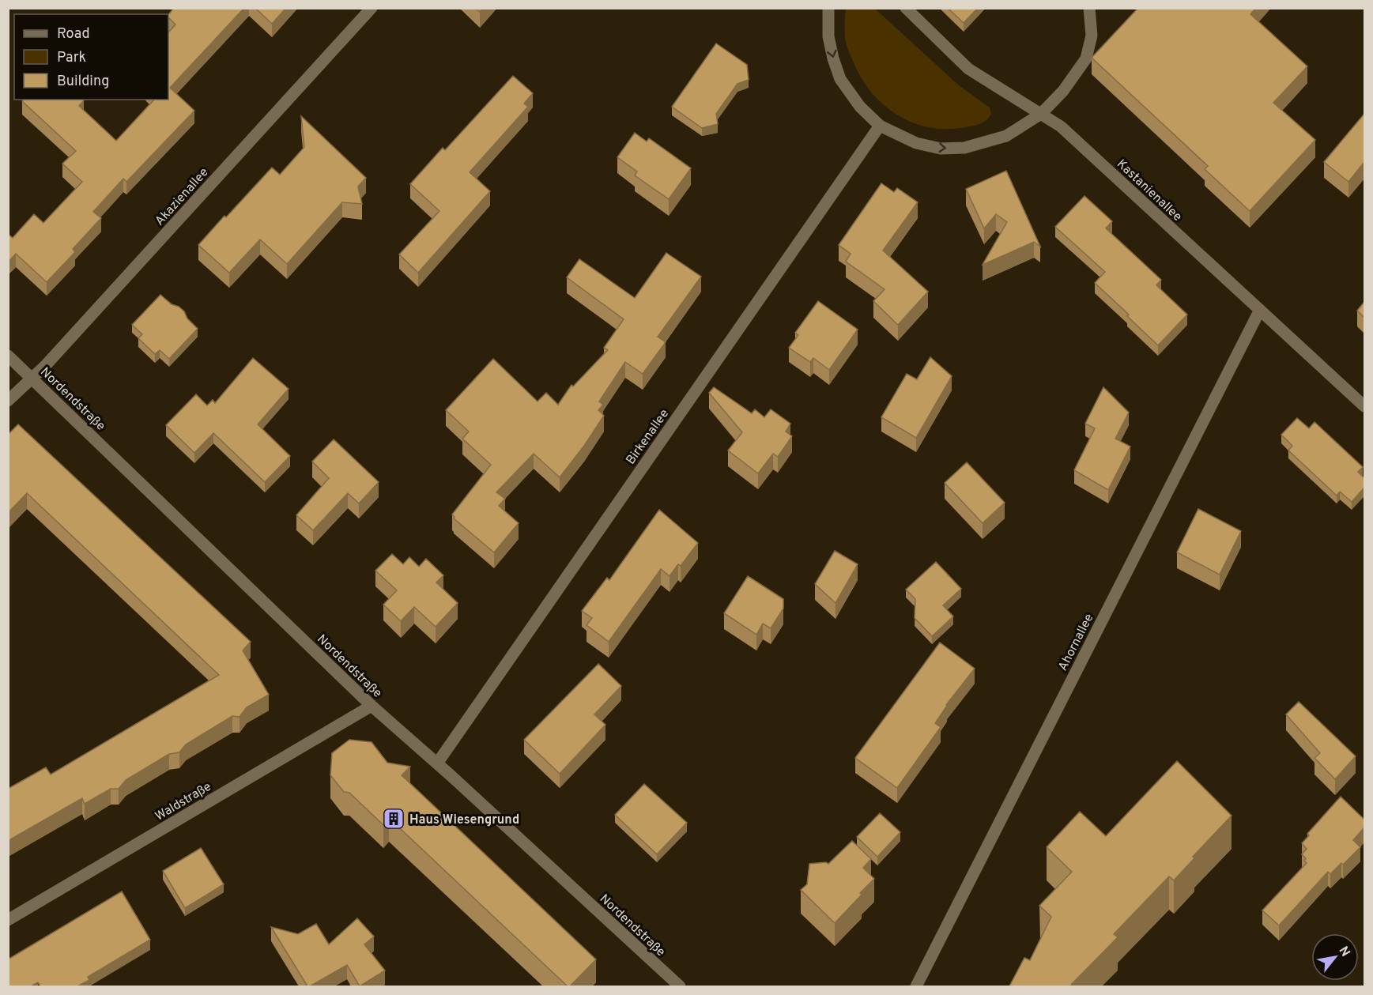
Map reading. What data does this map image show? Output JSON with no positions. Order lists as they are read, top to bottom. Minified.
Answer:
{"streets":{"street":["Kastanienallee","Akazienallee","Nordendstraße","Birkenallee","Ahornallee","Waldstraße"]},"crossings":[["Kastanienallee","Ahornallee"],["Akazienallee","Nordendstraße"],["Nordendstraße","Birkenallee"],["Nordendstraße","Waldstraße"]],"places":{"building":["Haus Wiesengrund"]},"legend":["Road","Park","Building"],"north":"top right"}
